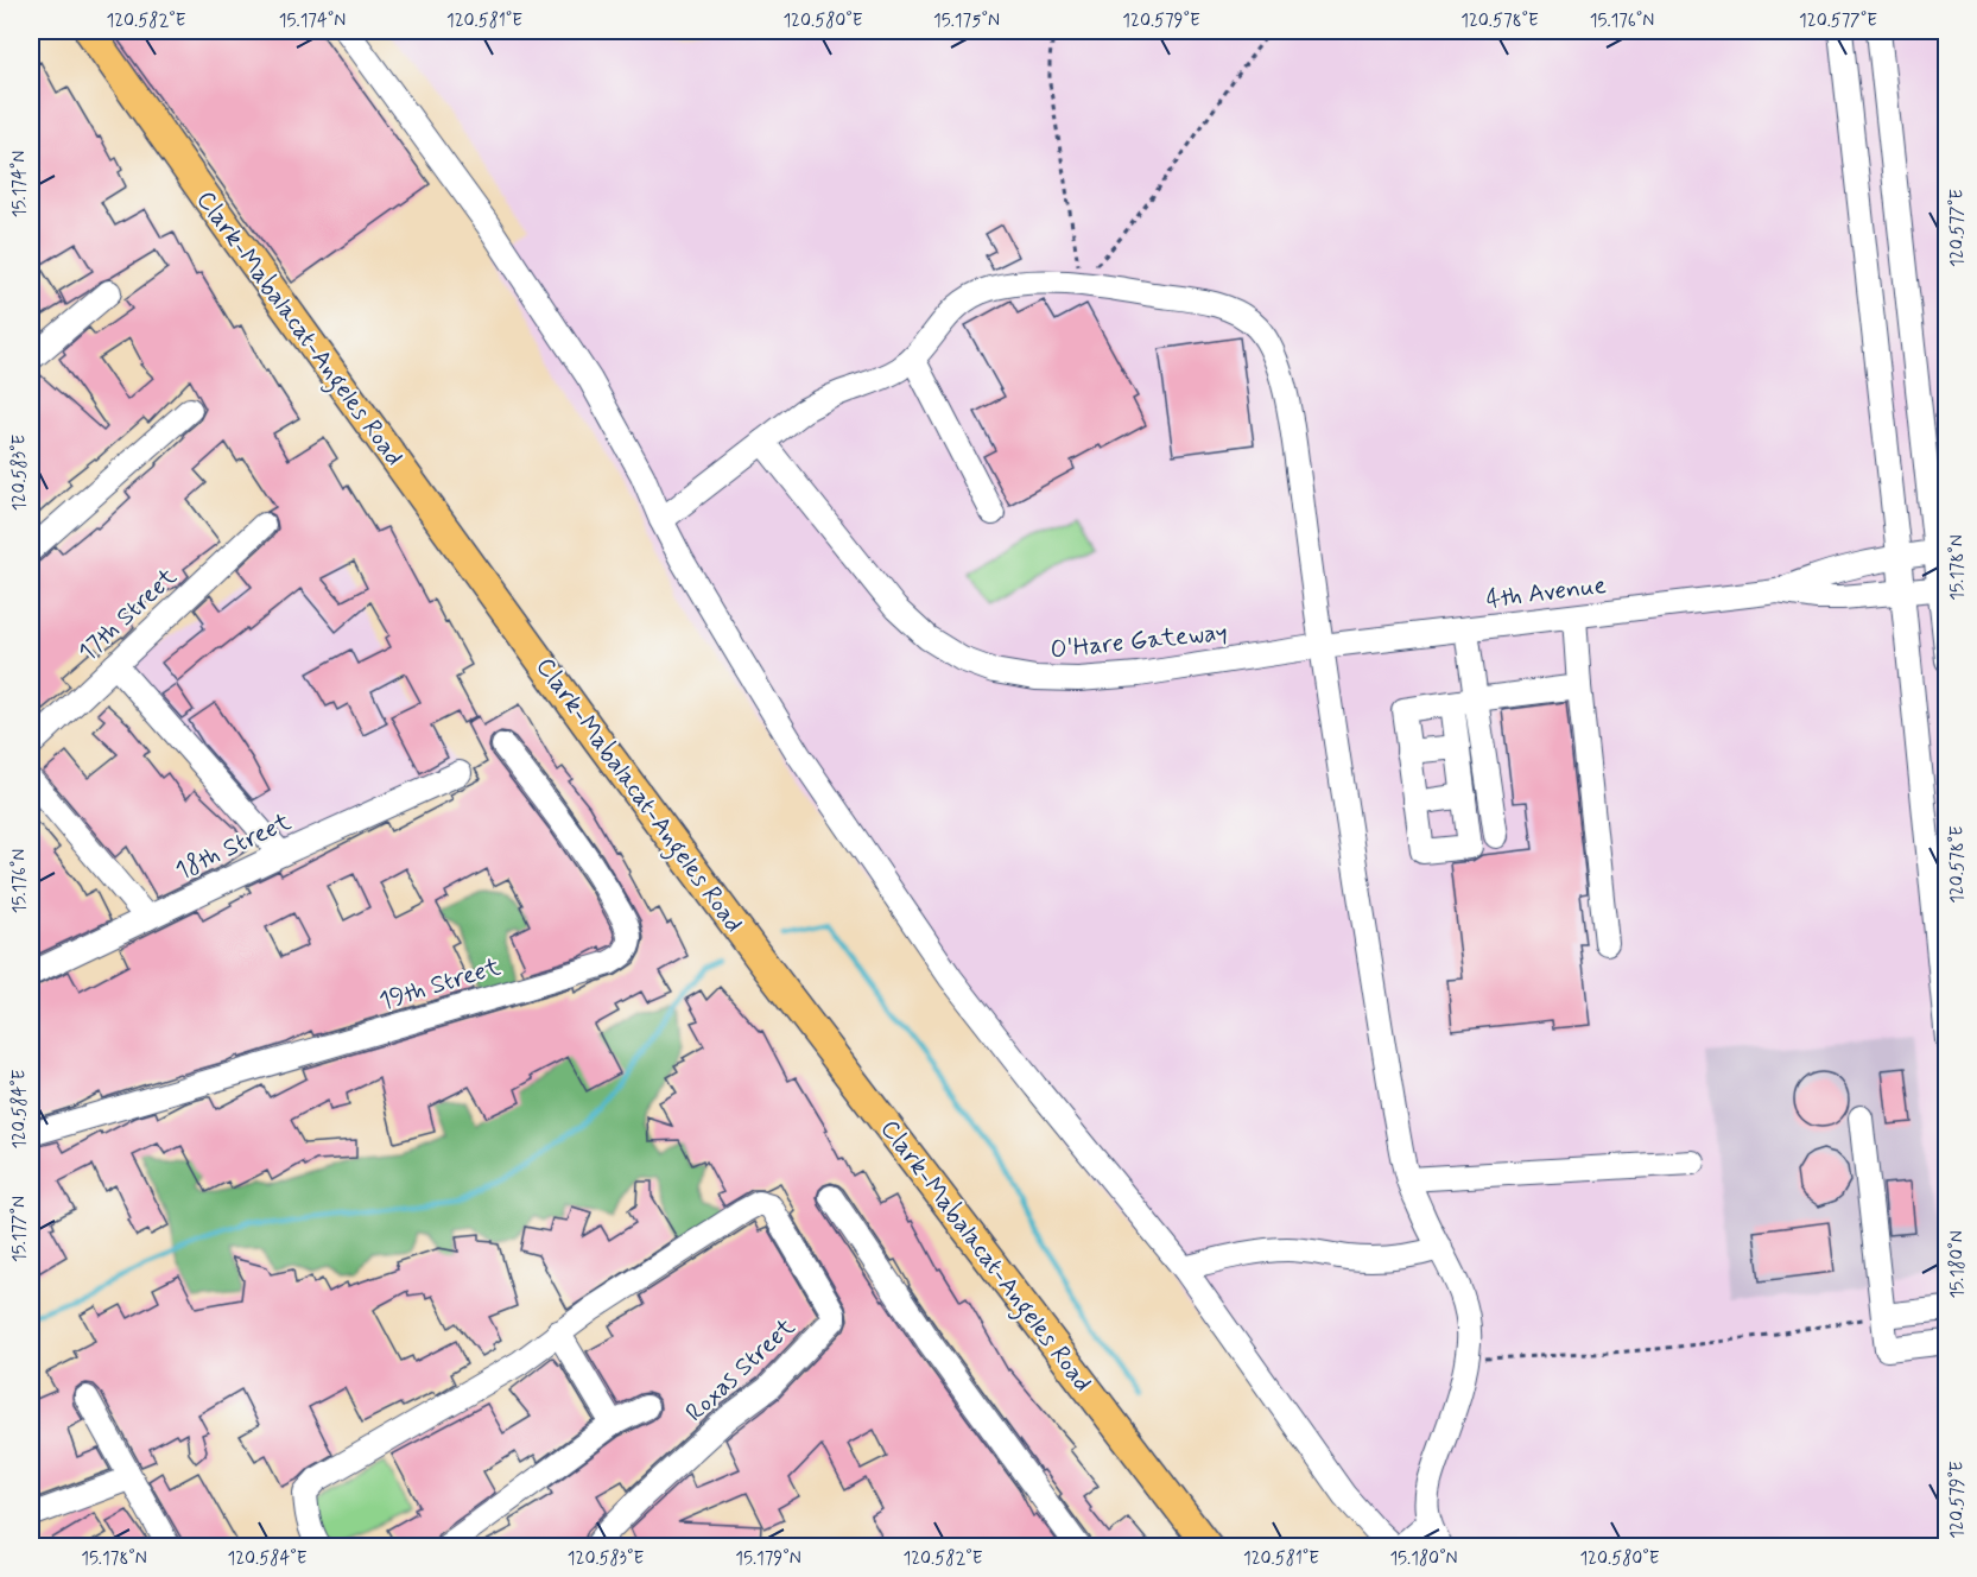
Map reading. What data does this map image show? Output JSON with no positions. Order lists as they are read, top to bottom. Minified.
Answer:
{"streets":{"main road":["Clark-Mabalacat-Angeles Road"],"street":["4th Avenue","17th Street","O'Hare Gateway","18th Street","19th Street","Roxas Street"]},"crossings":[["4th Avenue","O'Hare Gateway"]],"coordinates":["120.582°E","15.174°N","120.581°E","120.580°E","15.175°N","120.579°E","120.578°E","15.176°N","120.577°E","120.583°E","15.178°N","120.584°E","15.177°N","15.180°N","15.179°N"]}
